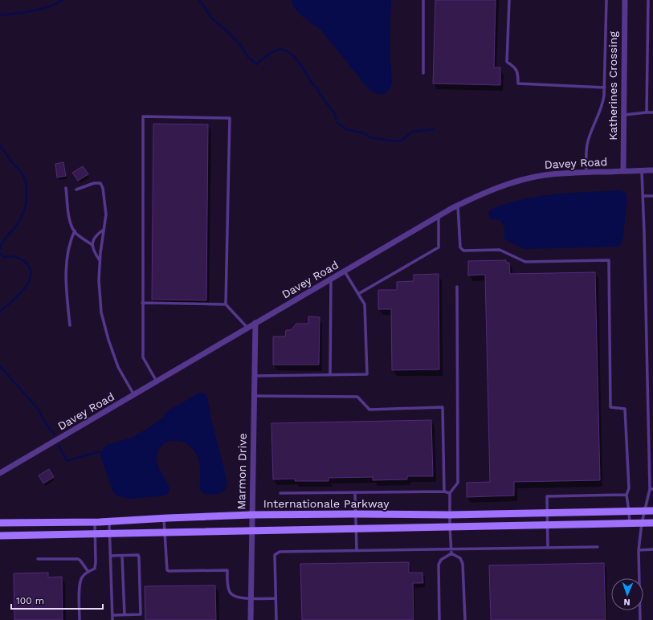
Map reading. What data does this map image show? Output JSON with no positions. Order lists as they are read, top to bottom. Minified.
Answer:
{"streets":{"street":["Katherines Crossing","Davey Road","Marmon Drive","Internationale Parkway"]},"crossings":[["Katherines Crossing","Davey Road"],["Davey Road","Marmon Drive"],["Marmon Drive","Internationale Parkway"]],"scale_bar":"100 m","north":"bottom"}
